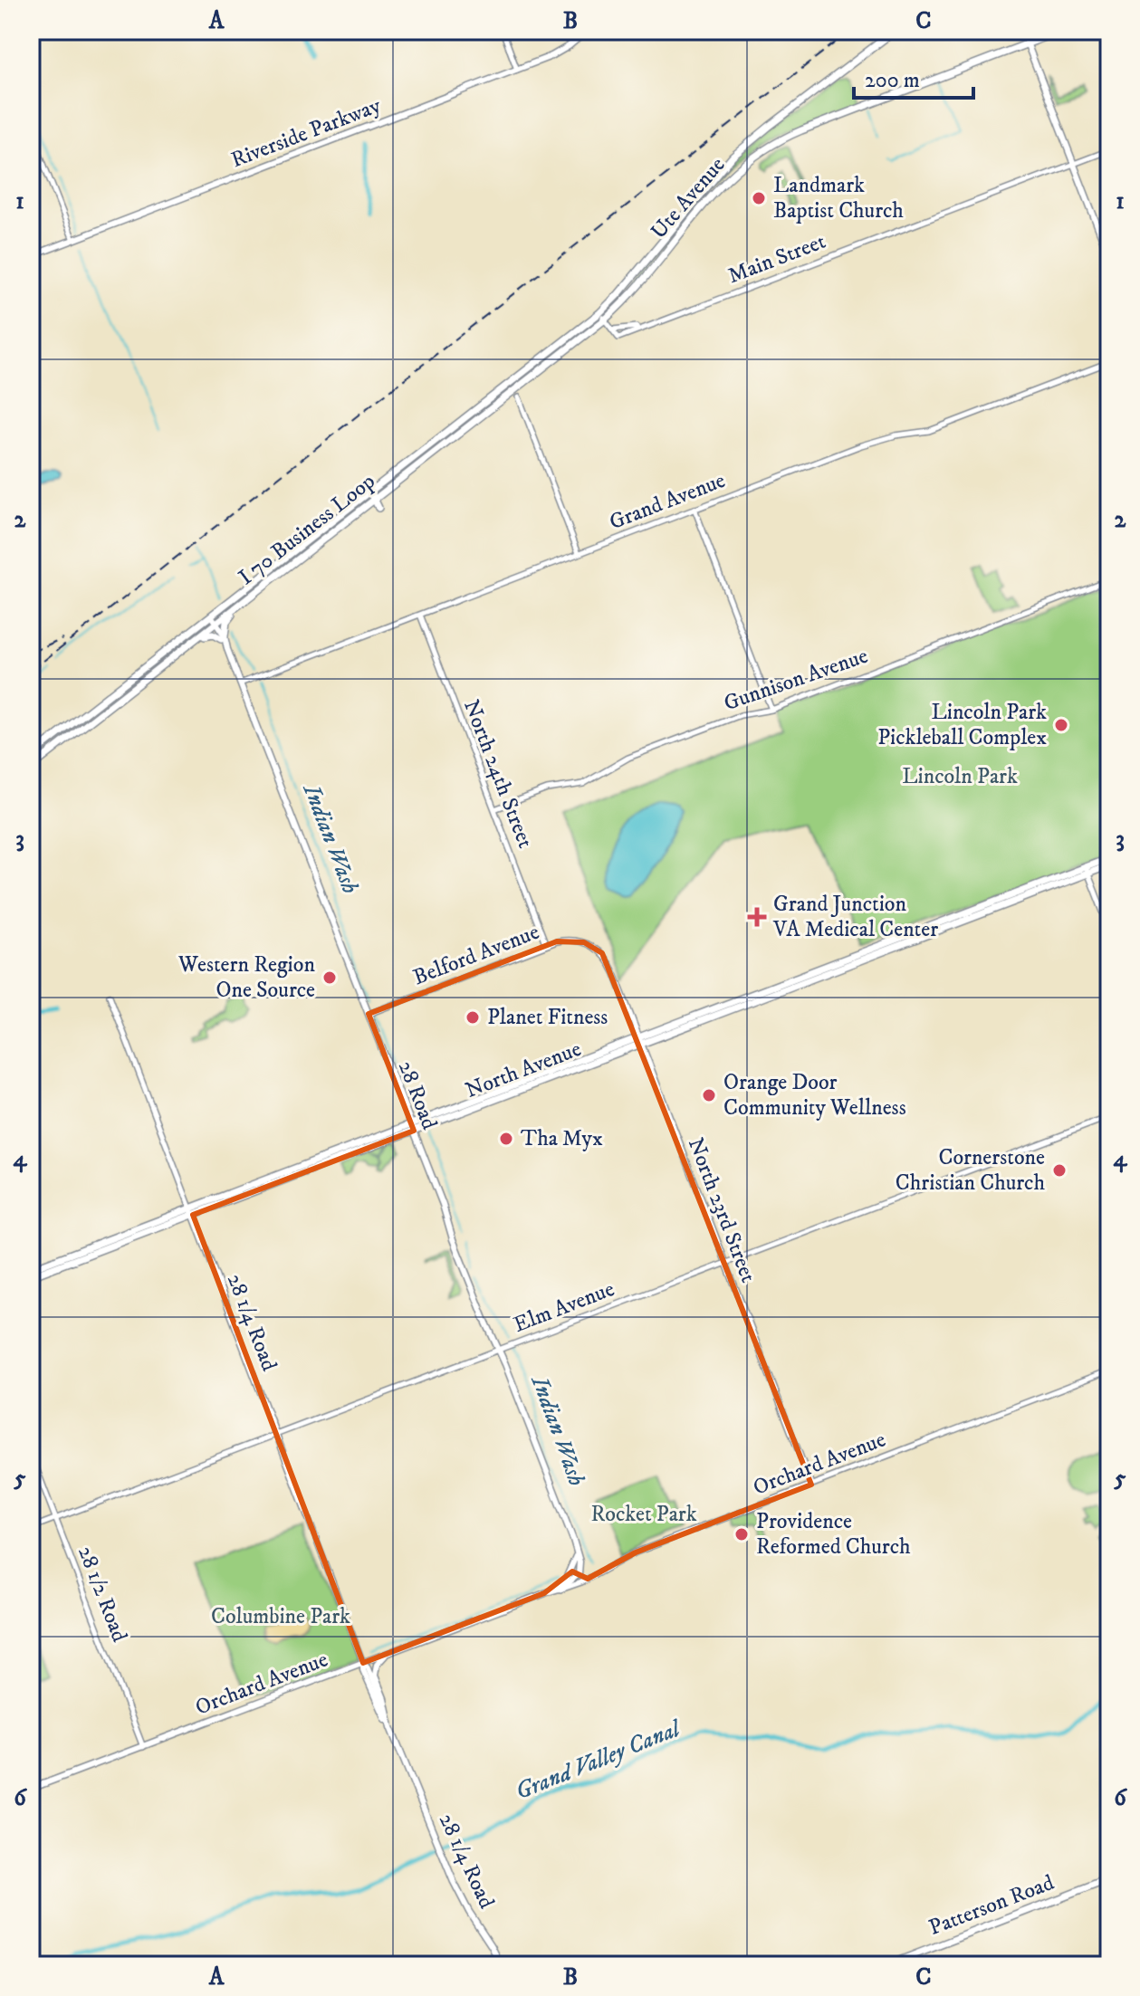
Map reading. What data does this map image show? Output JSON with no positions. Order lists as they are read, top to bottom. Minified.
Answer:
{"streets":{"main road":["Riverside Parkway","Ute Avenue","I 70 Business Loop","North Avenue","28 Road","28 1/4 Road","Orchard Avenue","Patterson Road"],"street":["Main Street","Grand Avenue","Gunnison Avenue","North 24th Street","Belford Avenue","North 23rd Street","Elm Avenue","28 1/2 Road"]},"crossings":[["Ute Avenue","I 70 Business Loop"],["Grand Avenue","North 24th Street"],["Grand Avenue","28 Road"],["I 70 Business Loop","28 Road"],["Gunnison Avenue","North 24th Street"],["North 24th Street","Belford Avenue"],["Belford Avenue","28 Road"],["Belford Avenue","North 23rd Street"],["North Avenue","28 Road"],["North Avenue","North 23rd Street"],["North Avenue","28 1/4 Road"],["28 Road","Elm Avenue"],["28 Road","Orchard Avenue"],["North 23rd Street","Elm Avenue"],["North 23rd Street","Orchard Avenue"],["Elm Avenue","28 1/4 Road"],["Elm Avenue","28 1/2 Road"],["28 1/4 Road","Orchard Avenue"],["Orchard Avenue","28 1/2 Road"]],"water":["Indian Wash","Grand Valley Canal"],"parks":["Lincoln Park","Rocket Park","Columbine Park"],"places":{"other":["Landmark Baptist Church","Lincoln Park Pickleball Complex","Western Region One Source","Planet Fitness","Orange Door Community Wellness","Tha Myx","Cornerstone Christian Church","Providence Reformed Church"],"health":["Grand Junction VA Medical Center"]},"scale_bar":"200 m","grid":{"columns":["A","B","C"],"rows":["1","2","3","4","5","6"]}}
